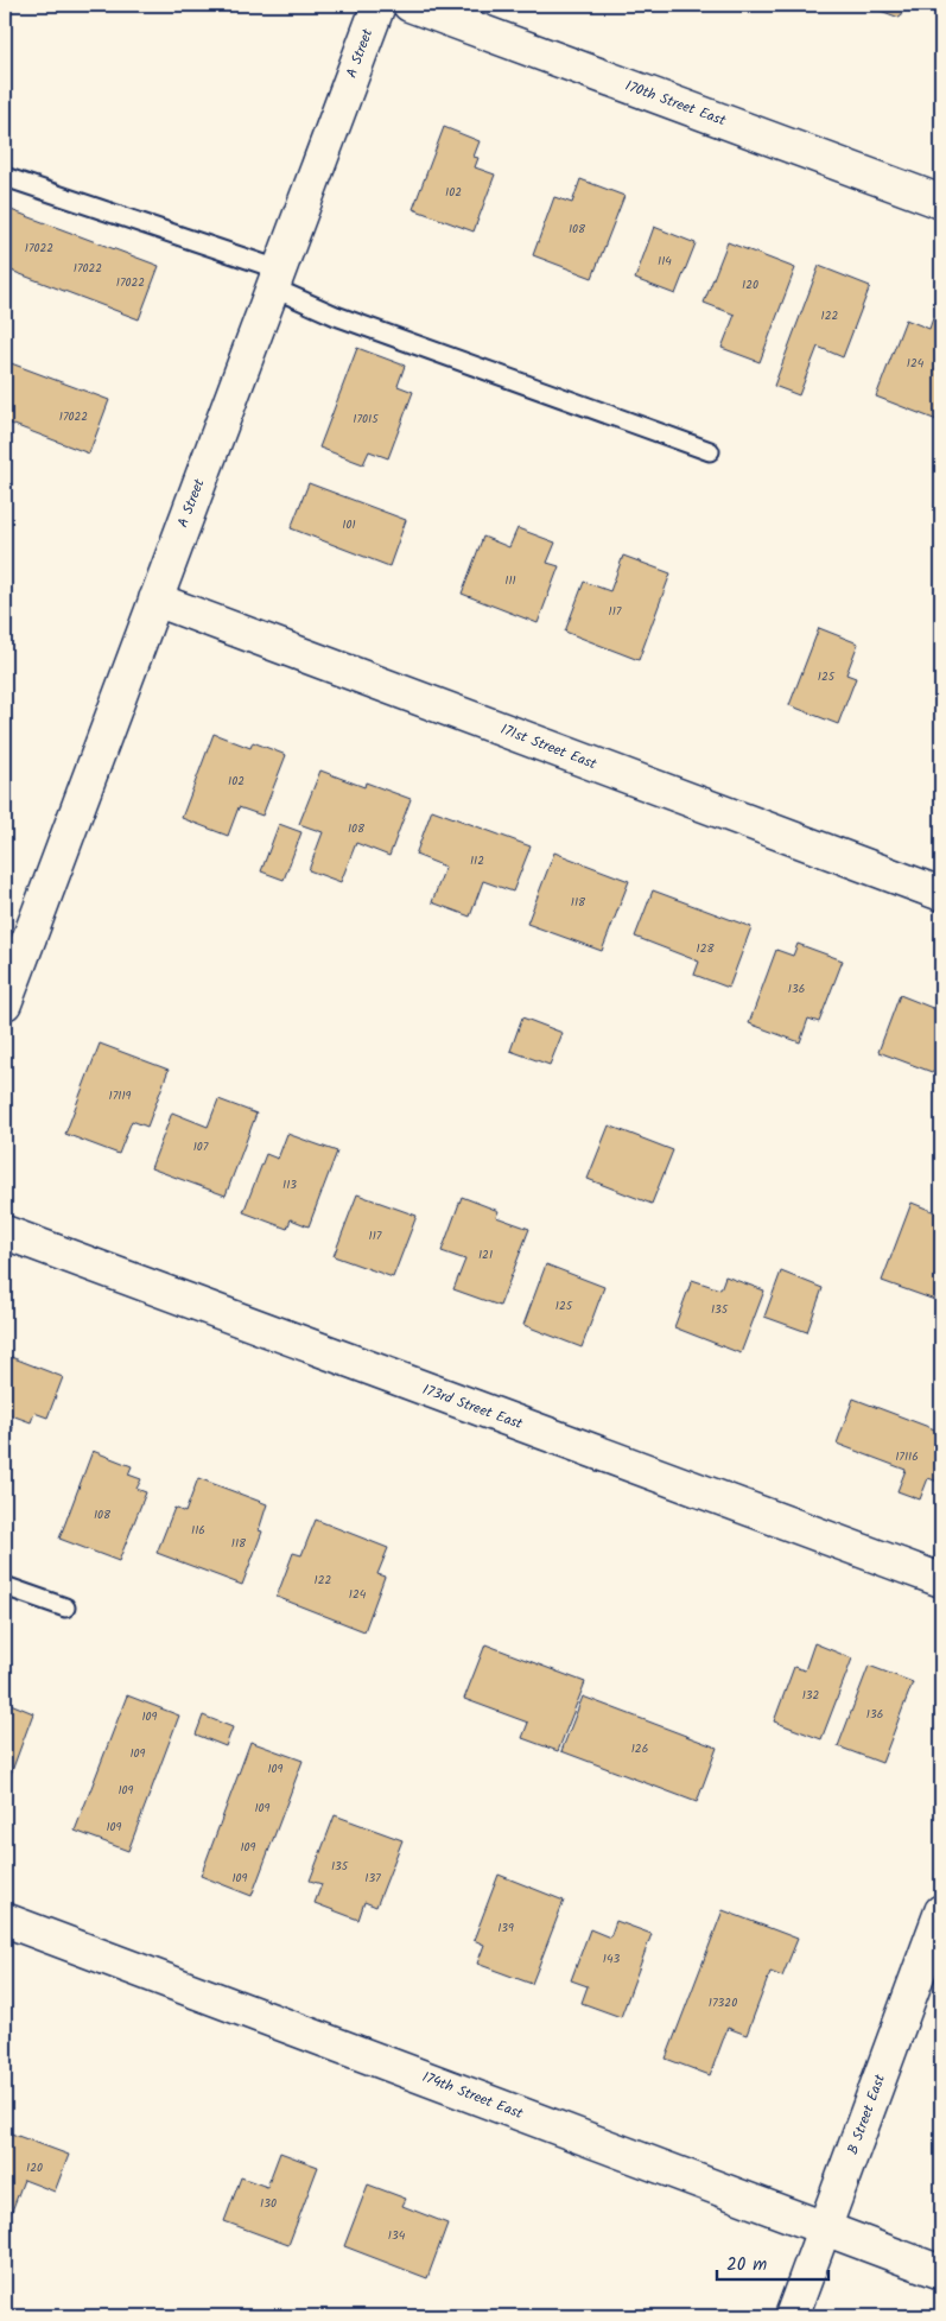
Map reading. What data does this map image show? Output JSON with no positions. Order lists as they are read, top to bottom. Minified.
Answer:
{"streets":{"street":["A Street","170th Street East","171st Street East","173rd Street East","174th Street East","B Street East"]},"crossings":[["A Street","171st Street East"],["174th Street East","B Street East"]],"house_numbers":["102","108","17022","114","17022","17022","120","122","124","17022","17015","101","111","117","125","102","108","112","118","128","136","17119","107","113","117","121","125","135","17116","108","116","118","122","124","132","136","109","126","109","109","109","109","109","109","135","109","137","139","143","17320","120","130","134"],"scale_bar":"20 m"}
